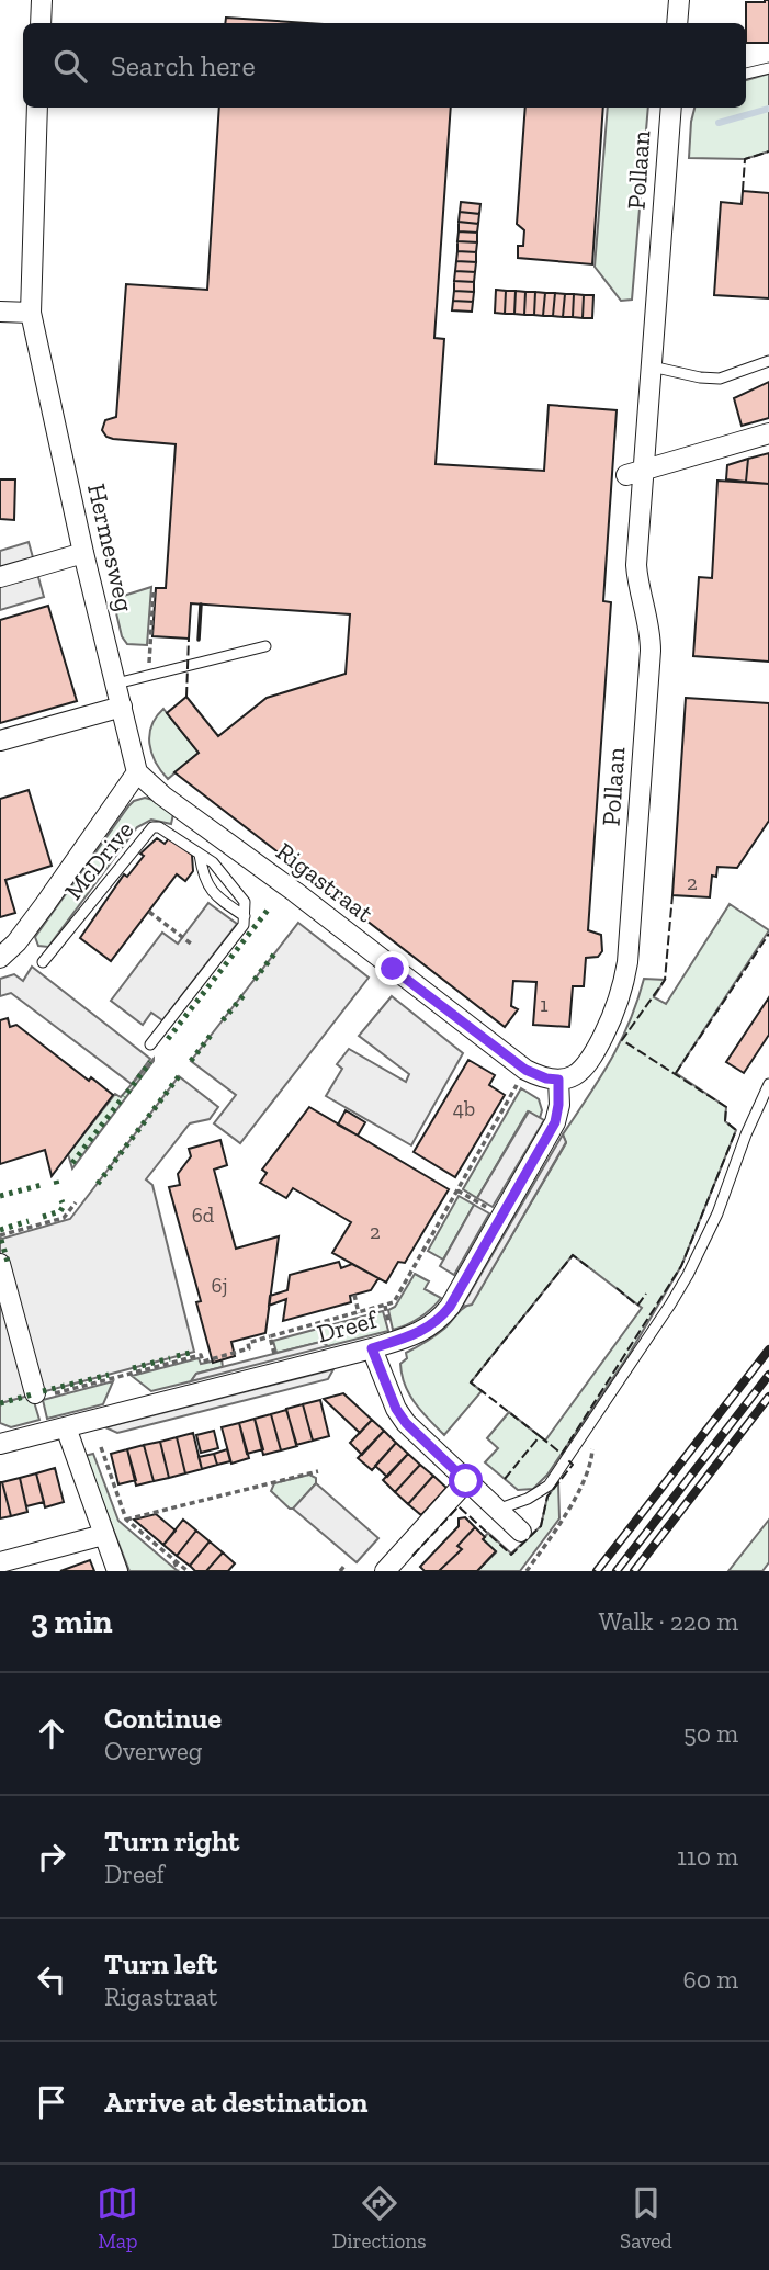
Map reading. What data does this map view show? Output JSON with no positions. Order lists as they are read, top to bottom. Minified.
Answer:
{"streets":{"street":["Pollaan","Hermesweg","Rigastraat","Dreef"],"lane":["McDrive"]},"crossings":[["Pollaan","Rigastraat"],["Pollaan","Dreef"],["Hermesweg","Rigastraat"],["Rigastraat","Dreef"]],"house_numbers":["2","1","4b","6d","2","6j"],"page":{"search":"Search here","heading":["3 min","Walk · 220 m"],"list":[["Continue","Overweg","50 m"],["Turn right","Dreef","110 m"],["Turn left","Rigastraat","60 m"],"Arrive at destination"],"nav":["Map","Directions","Saved"]}}
